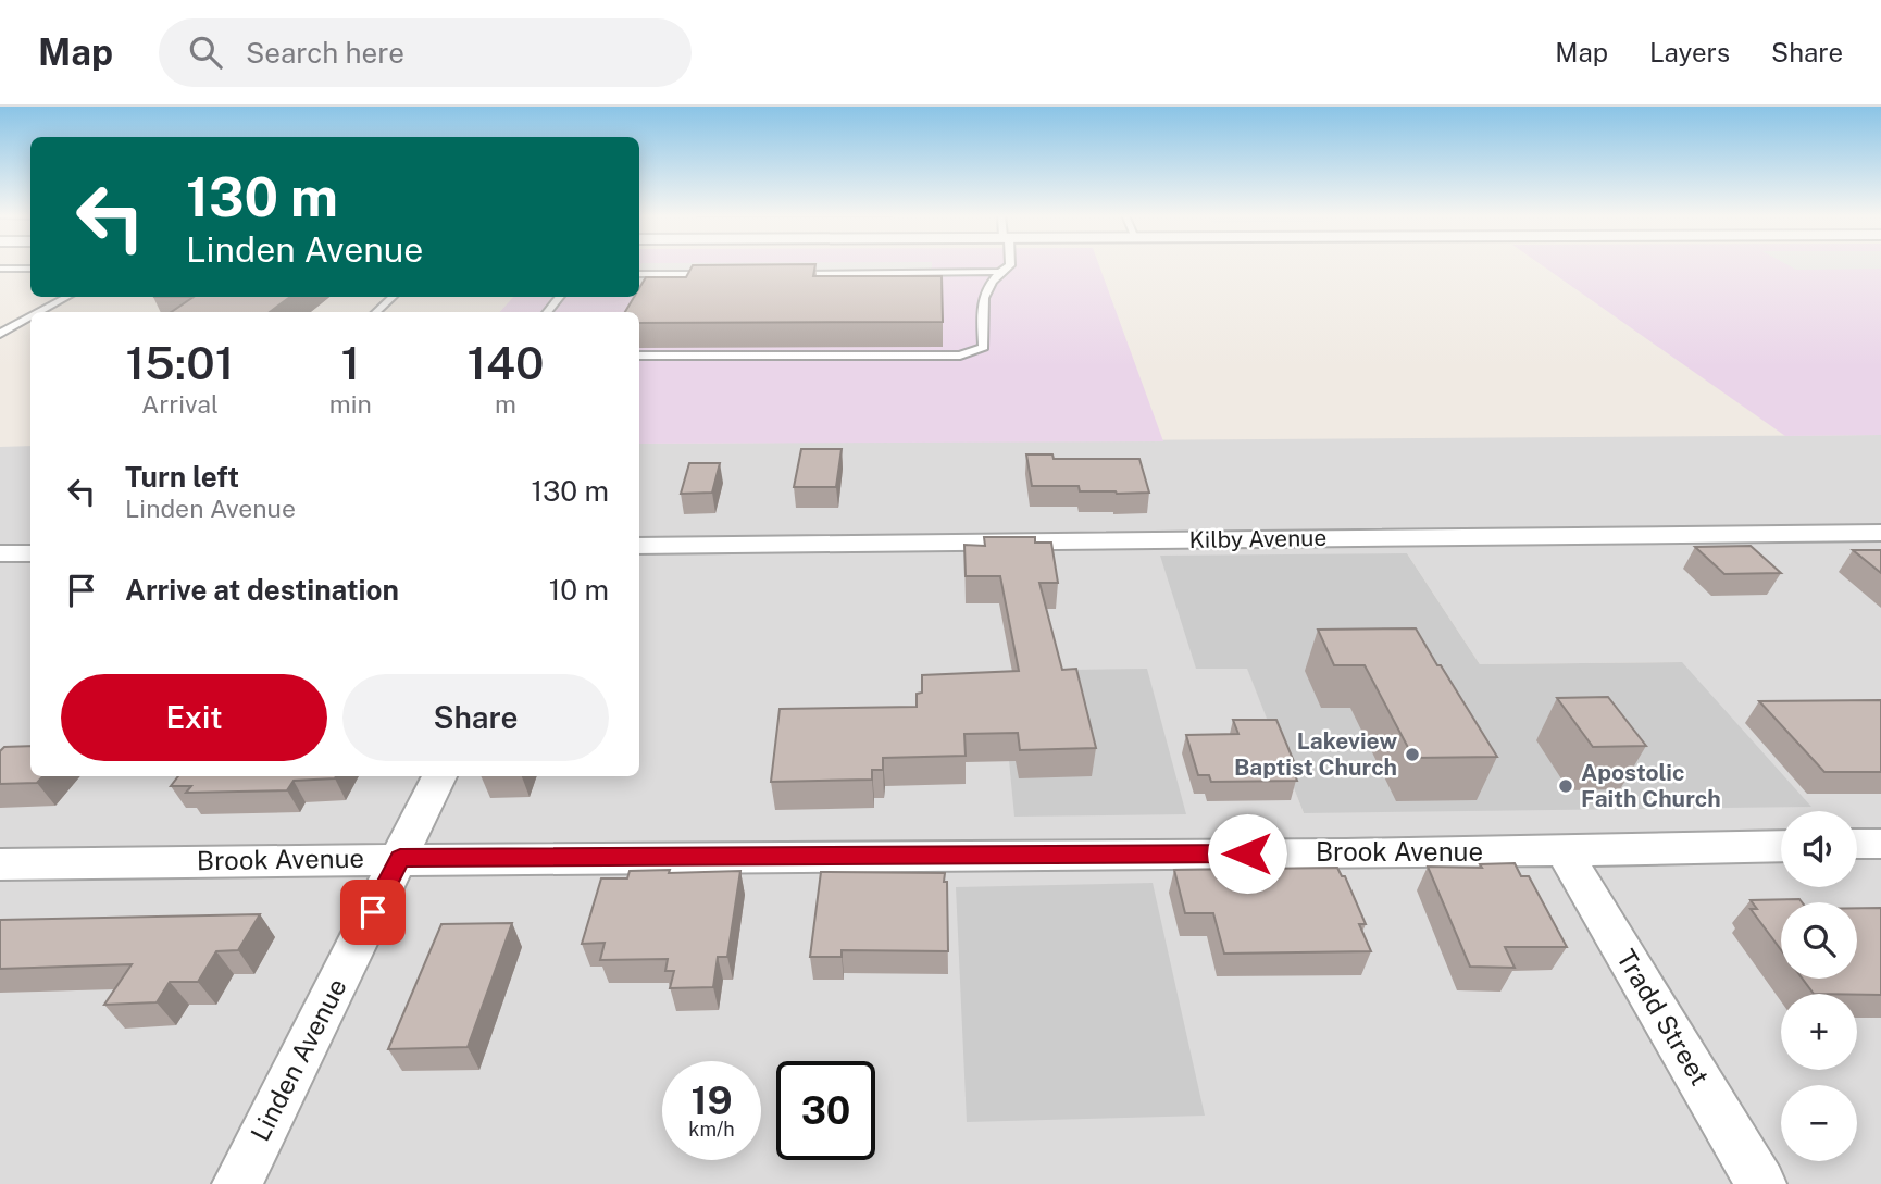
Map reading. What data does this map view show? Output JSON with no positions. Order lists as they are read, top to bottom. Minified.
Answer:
{"streets":{"street":["Kilby Avenue","Brook Avenue","Tradd Street","Linden Avenue"]},"crossings":[["Brook Avenue","Tradd Street"],["Brook Avenue","Linden Avenue"]],"places":["Lakeview Baptist Church","Apostolic Faith Church"],"page":{"header":"Map","search":"Search here","nav":["Map","Layers","Share"],"turn":["130 m","Linden Avenue"],"eta":["15:01","Arrival","1","min","140","m"],"list":[{"name":"Turn left","note":"Linden Avenue","value":"130 m"},{"name":"Arrive at destination","value":"10 m"}],"buttons":["Exit","Share"],"map_buttons":["+","−"],"speed":"19 km/h","limit":"30"}}
